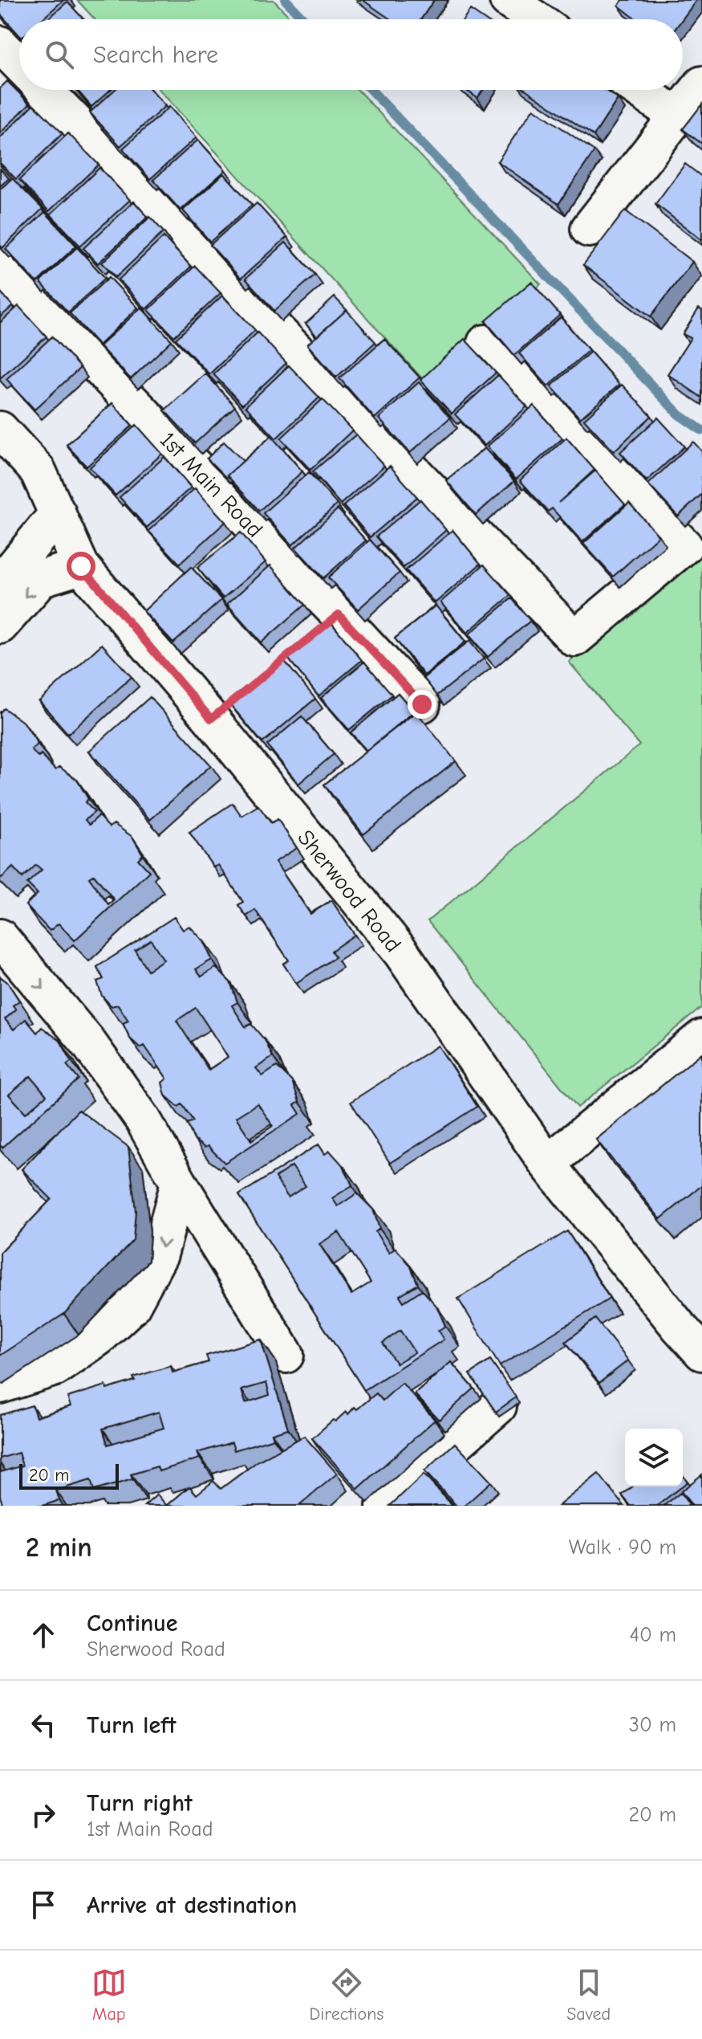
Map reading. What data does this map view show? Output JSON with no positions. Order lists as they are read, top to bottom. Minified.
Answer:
{"streets":{"street":["1st Main Road","Sherwood Road"]},"scale_bar":"20 m","page":{"search":"Search here","scale":"20 m","heading":["2 min","Walk · 90 m"],"list":[["Continue","Sherwood Road","40 m"],["Turn left","30 m"],["Turn right","1st Main Road","20 m"],"Arrive at destination"],"nav":["Map","Directions","Saved"]}}
